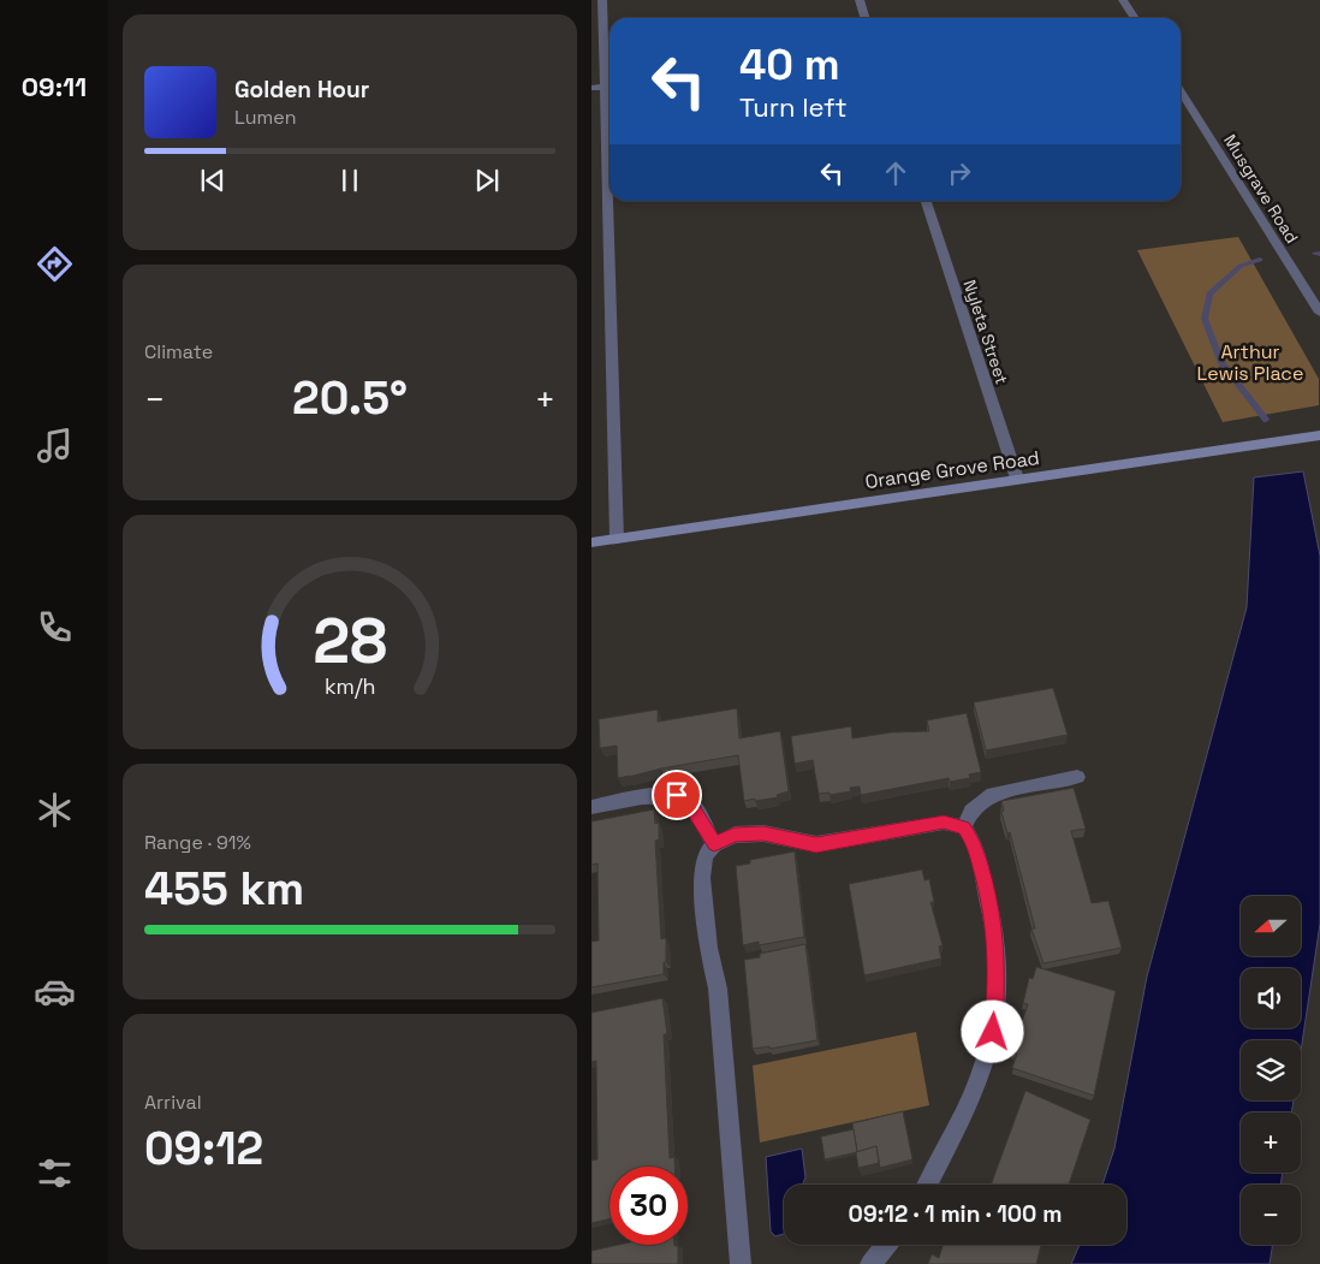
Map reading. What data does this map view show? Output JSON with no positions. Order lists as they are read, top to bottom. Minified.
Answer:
{"streets":{"main road":["Orange Grove Road"],"street":["Musgrave Road","Nyleta Street"]},"crossings":[["Nyleta Street","Orange Grove Road"]],"parks":["Arthur Lewis Place"],"north":"left","page":{"tabs":"09:11","turn":["40 m","Turn left"],"song":["Golden Hour","Lumen"],"tile":["Climate",["Range · 91%","455 km"],["Arrival","09:12"]],"heat":["−","20.5°","+"],"map_buttons":["+","−"],"limit":"30","trip":"09:12 · 1 min · 100 m","gauge":["28","km/h"]}}
